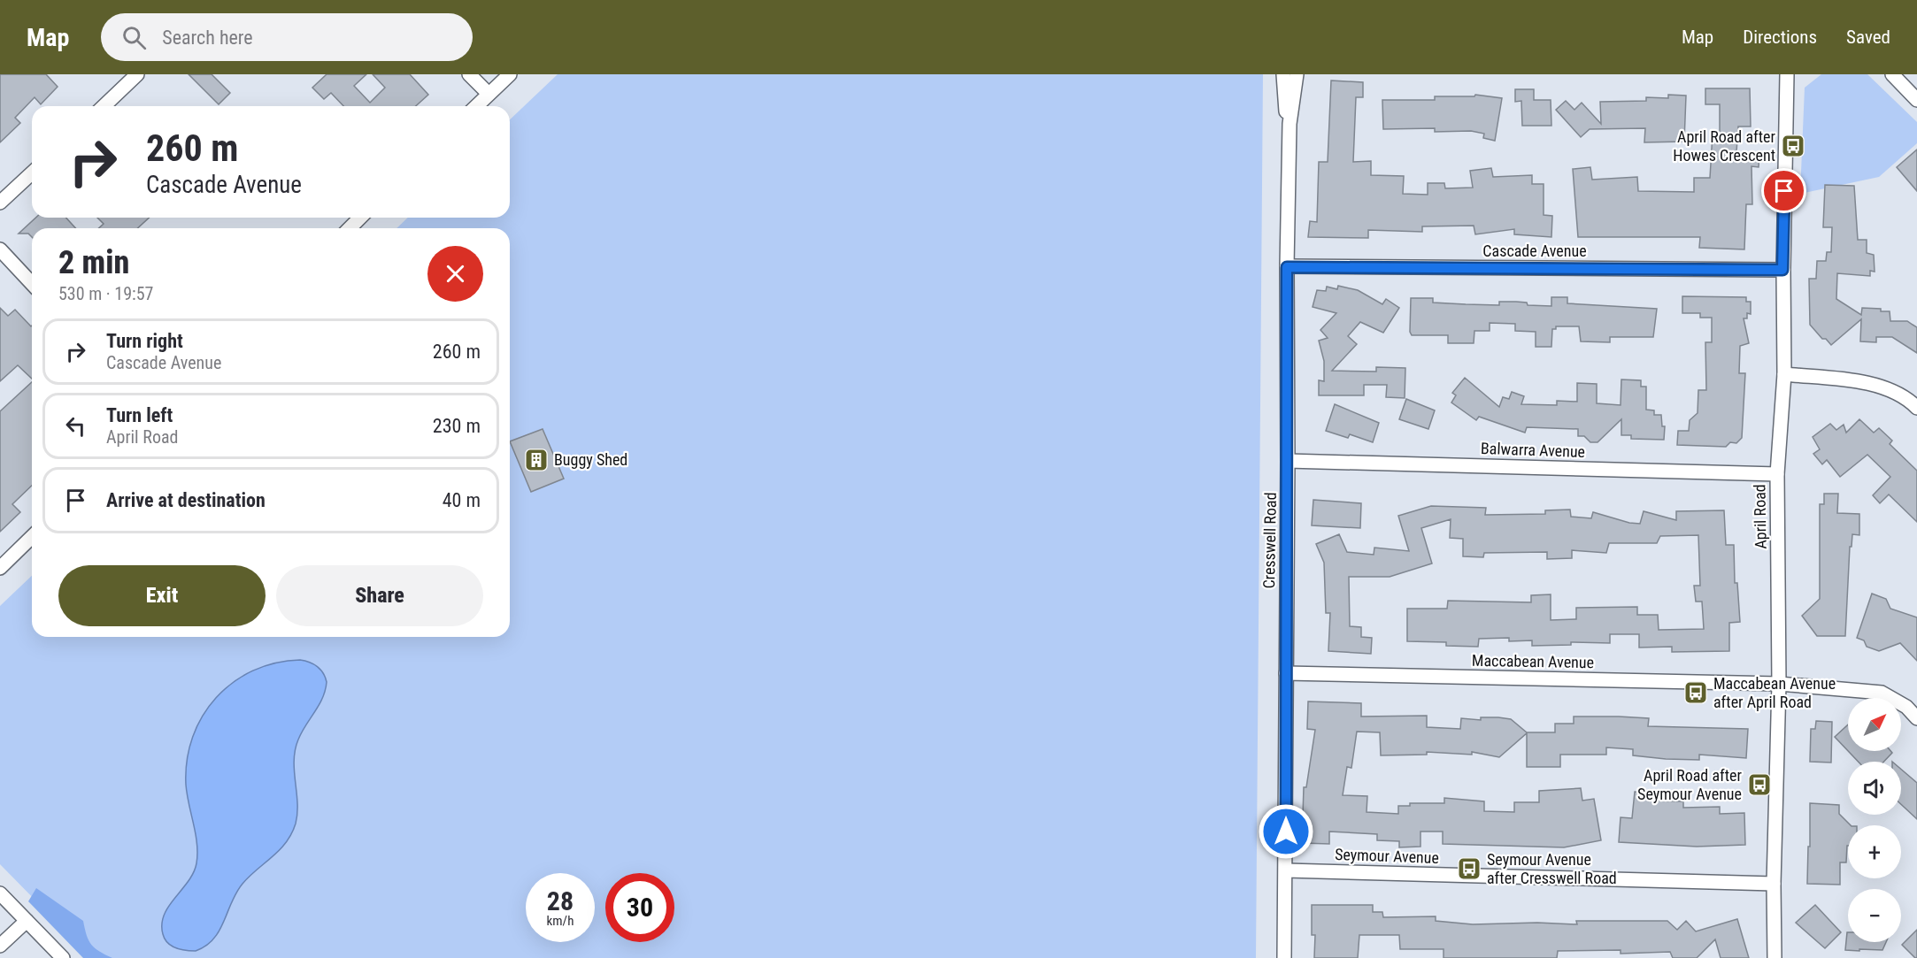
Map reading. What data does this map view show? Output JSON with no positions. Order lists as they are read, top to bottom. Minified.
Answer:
{"streets":{"street":["Cascade Avenue","Balwarra Avenue","April Road","Cresswell Road","Maccabean Avenue","Seymour Avenue"]},"crossings":[["Cascade Avenue","April Road"],["Cascade Avenue","Cresswell Road"],["Balwarra Avenue","April Road"],["Balwarra Avenue","Cresswell Road"],["April Road","Maccabean Avenue"],["April Road","Seymour Avenue"],["Cresswell Road","Maccabean Avenue"],["Cresswell Road","Seymour Avenue"]],"places":{"bus stop":["April Road after Howes Crescent","Maccabean Avenue after April Road","April Road after Seymour Avenue","Seymour Avenue after Cresswell Road"],"building":["Buggy Shed"]},"north":"top right","page":{"header":"Map","search":"Search here","nav":["Map","Directions","Saved"],"turn":["260 m","Cascade Avenue"],"heading":["2 min","530 m · 19:57"],"list":[{"name":"Turn right","note":"Cascade Avenue","value":"260 m"},{"name":"Turn left","note":"April Road","value":"230 m"},{"name":"Arrive at destination","value":"40 m"}],"buttons":["Exit","Share"],"map_buttons":["+","−"],"speed":"28 km/h","limit":"30"}}
